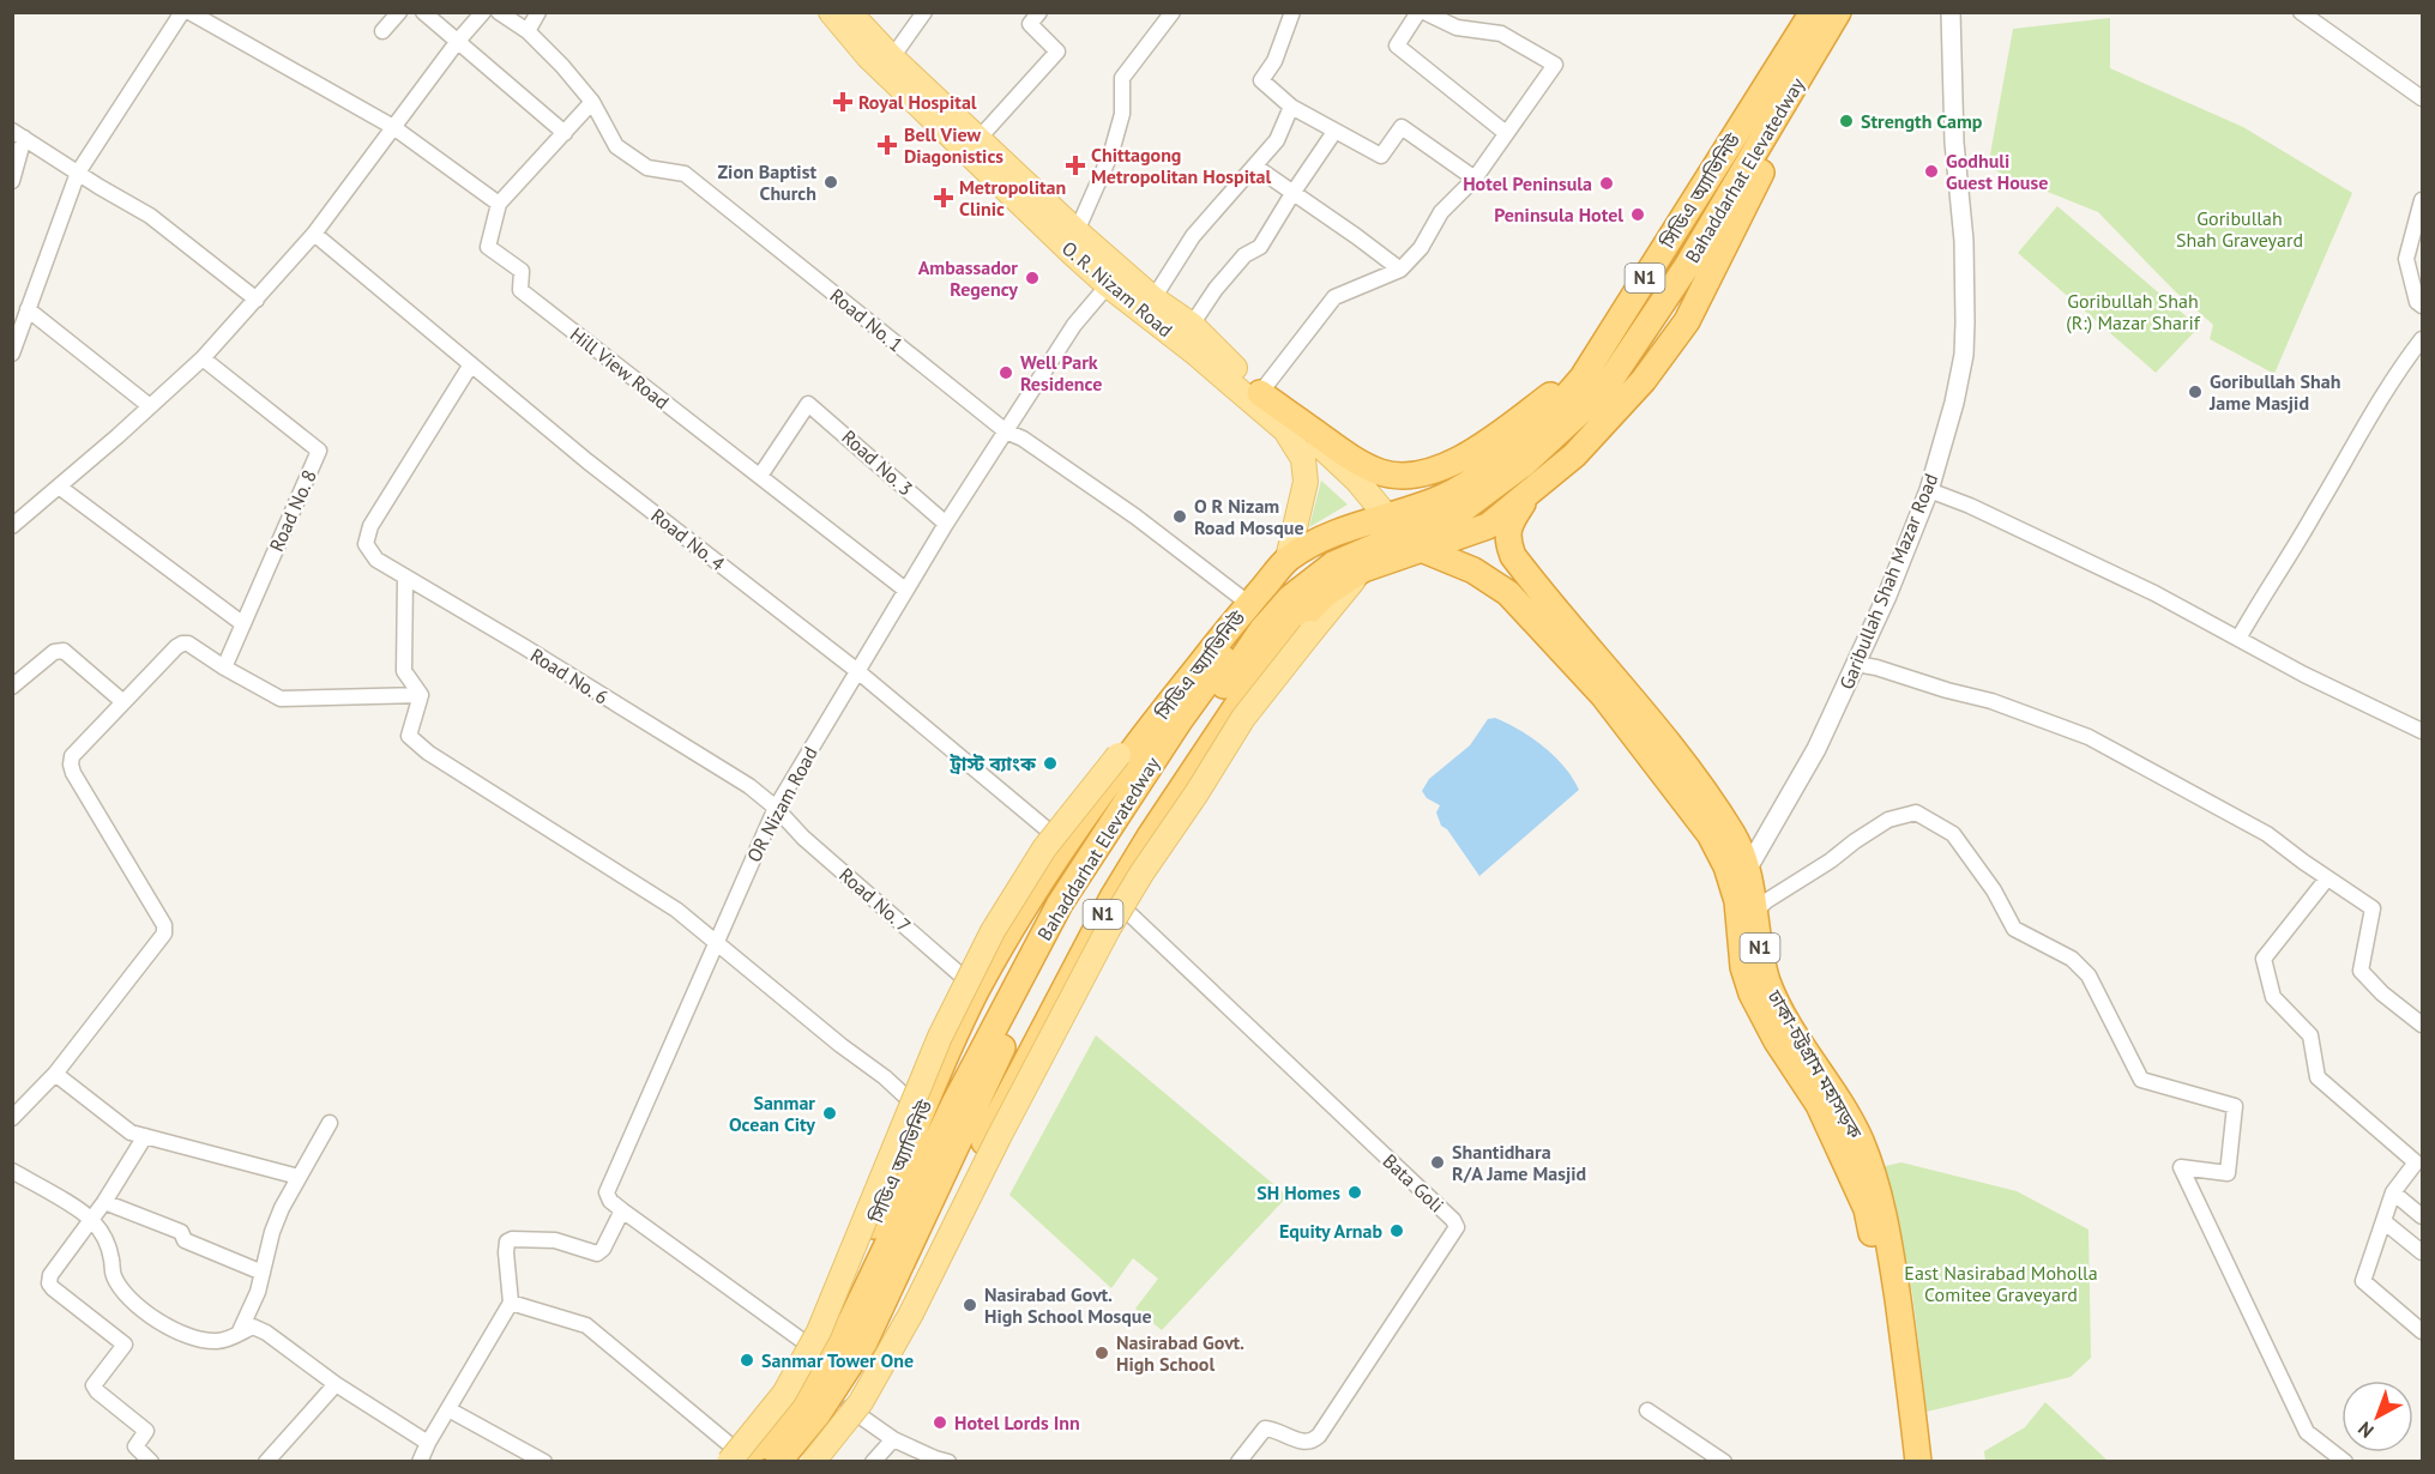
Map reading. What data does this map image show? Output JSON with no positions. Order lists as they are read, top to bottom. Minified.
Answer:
{"streets":{"highway":["Bahaddarhat Elevatedway","সিডিএ অ্যাভিনিউ","N1","ঢাকা-চট্টগ্রাম মহাসড়ক"],"main road":["O. R. Nizam Road"],"street":["Road No. 1","Hill View Road","Road No. 3","Road No. 8","Road No. 4","Garibullah Shah Mazar Road","Road No. 6","OR Nizam Road","Road No. 7","Bata Goli"]},"crossings":[["Bahaddarhat Elevatedway","সিডিএ অ্যাভিনিউ"],["সিডিএ অ্যাভিনিউ","O. R. Nizam Road"],["সিডিএ অ্যাভিনিউ","Road No. 1"],["সিডিএ অ্যাভিনিউ","Road No. 4"],["সিডিএ অ্যাভিনিউ","Road No. 7"],["সিডিএ অ্যাভিনিউ","ঢাকা-চট্টগ্রাম মহাসড়ক"],["সিডিএ অ্যাভিনিউ","Bata Goli"],["O. R. Nizam Road","OR Nizam Road"],["Road No. 1","OR Nizam Road"],["Hill View Road","Road No. 3"],["Hill View Road","OR Nizam Road"],["Road No. 3","OR Nizam Road"],["Road No. 4","Road No. 6"],["Road No. 4","OR Nizam Road"],["Garibullah Shah Mazar Road","ঢাকা-চট্টগ্রাম মহাসড়ক"],["Road No. 6","OR Nizam Road"],["Road No. 6","Road No. 7"],["OR Nizam Road","Road No. 7"]],"parks":["Goribullah Shah Graveyard","Goribullah Shah (R:) Mazar Sharif","East Nasirabad Moholla Comitee Graveyard"],"places":{"health":["Royal Hospital","Bell View Diagonistics","Chittagong Metropolitan Hospital","Metropolitan Clinic"],"other":["Strength Camp","Godhuli Guest House","Zion Baptist Church","Hotel Peninsula","Peninsula Hotel","Ambassador Regency","Well Park Residence","Goribullah Shah Jame Masjid","O R Nizam Road Mosque","ট্রাস্ট ব্যাংক","Sanmar Ocean City","Shantidhara R/A Jame Masjid","SH Homes","Equity Arnab","Nasirabad Govt. High School Mosque","Nasirabad Govt. High School","Sanmar Tower One","Hotel Lords Inn"]},"north":"bottom left"}
